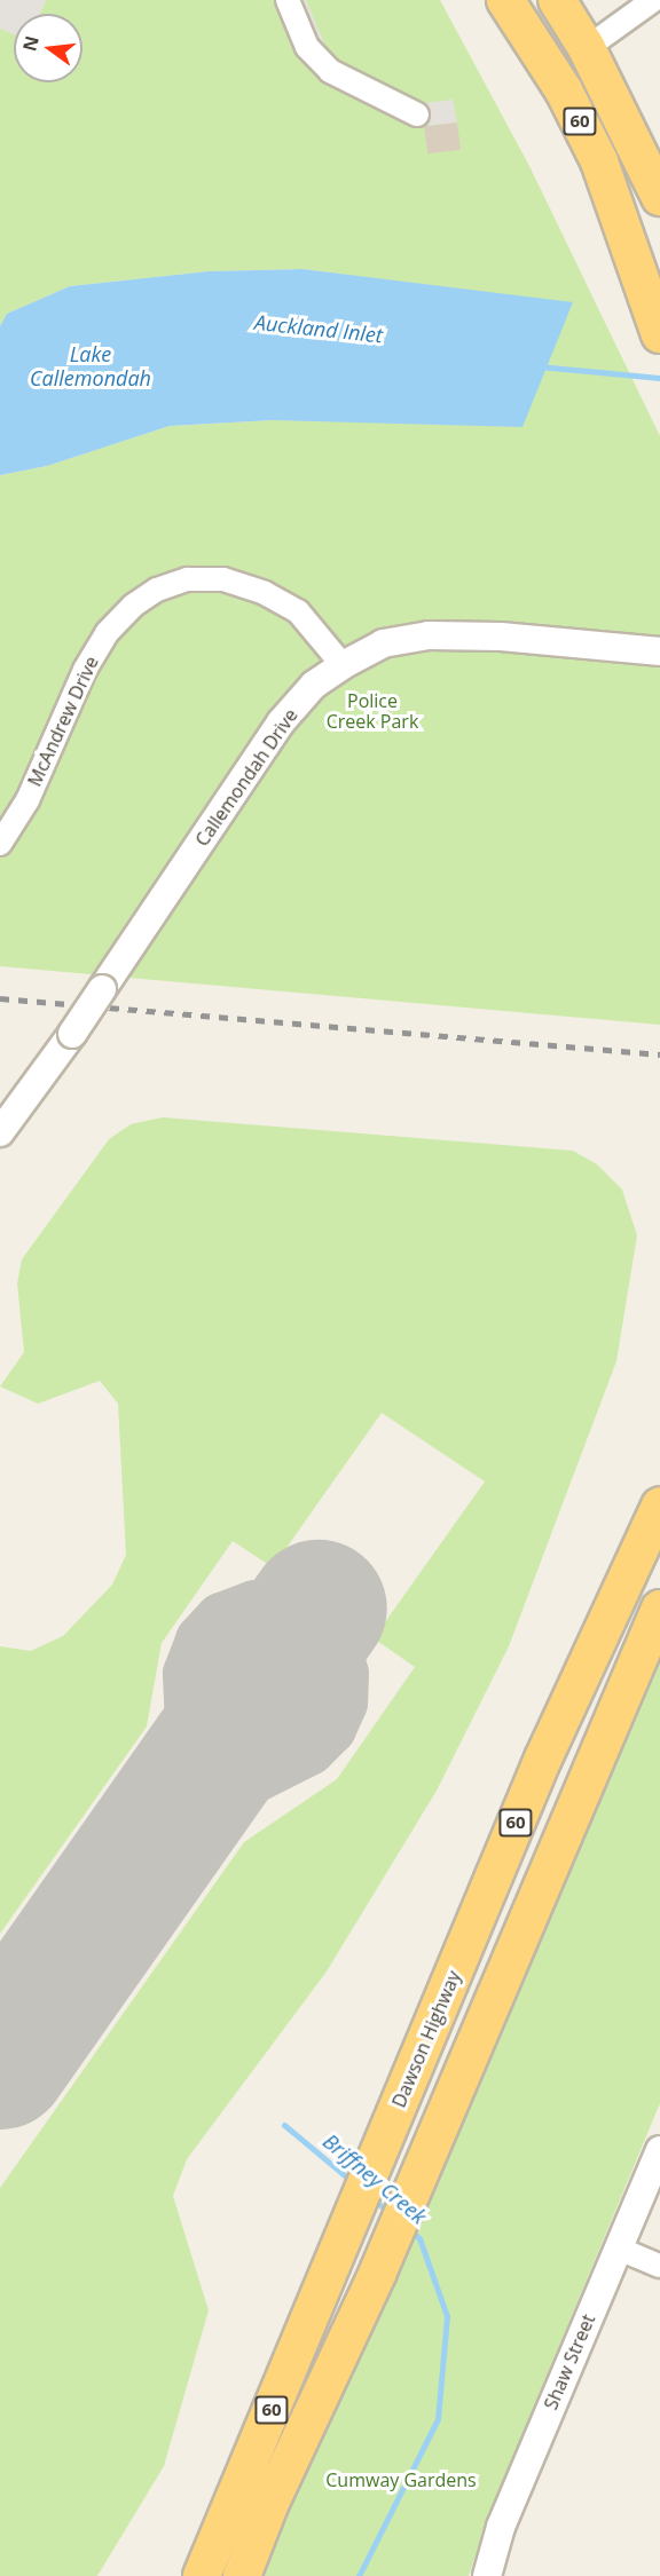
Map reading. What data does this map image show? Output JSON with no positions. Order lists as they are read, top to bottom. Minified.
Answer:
{"streets":{"highway":["60","Dawson Highway"],"street":["McAndrew Drive","Callemondah Drive","Shaw Street"]},"crossings":[["McAndrew Drive","Callemondah Drive"]],"water":["Auckland Inlet","Lake Callemondah","Briffney Creek"],"parks":["Police Creek Park","Cumway Gardens"],"north":"left"}
